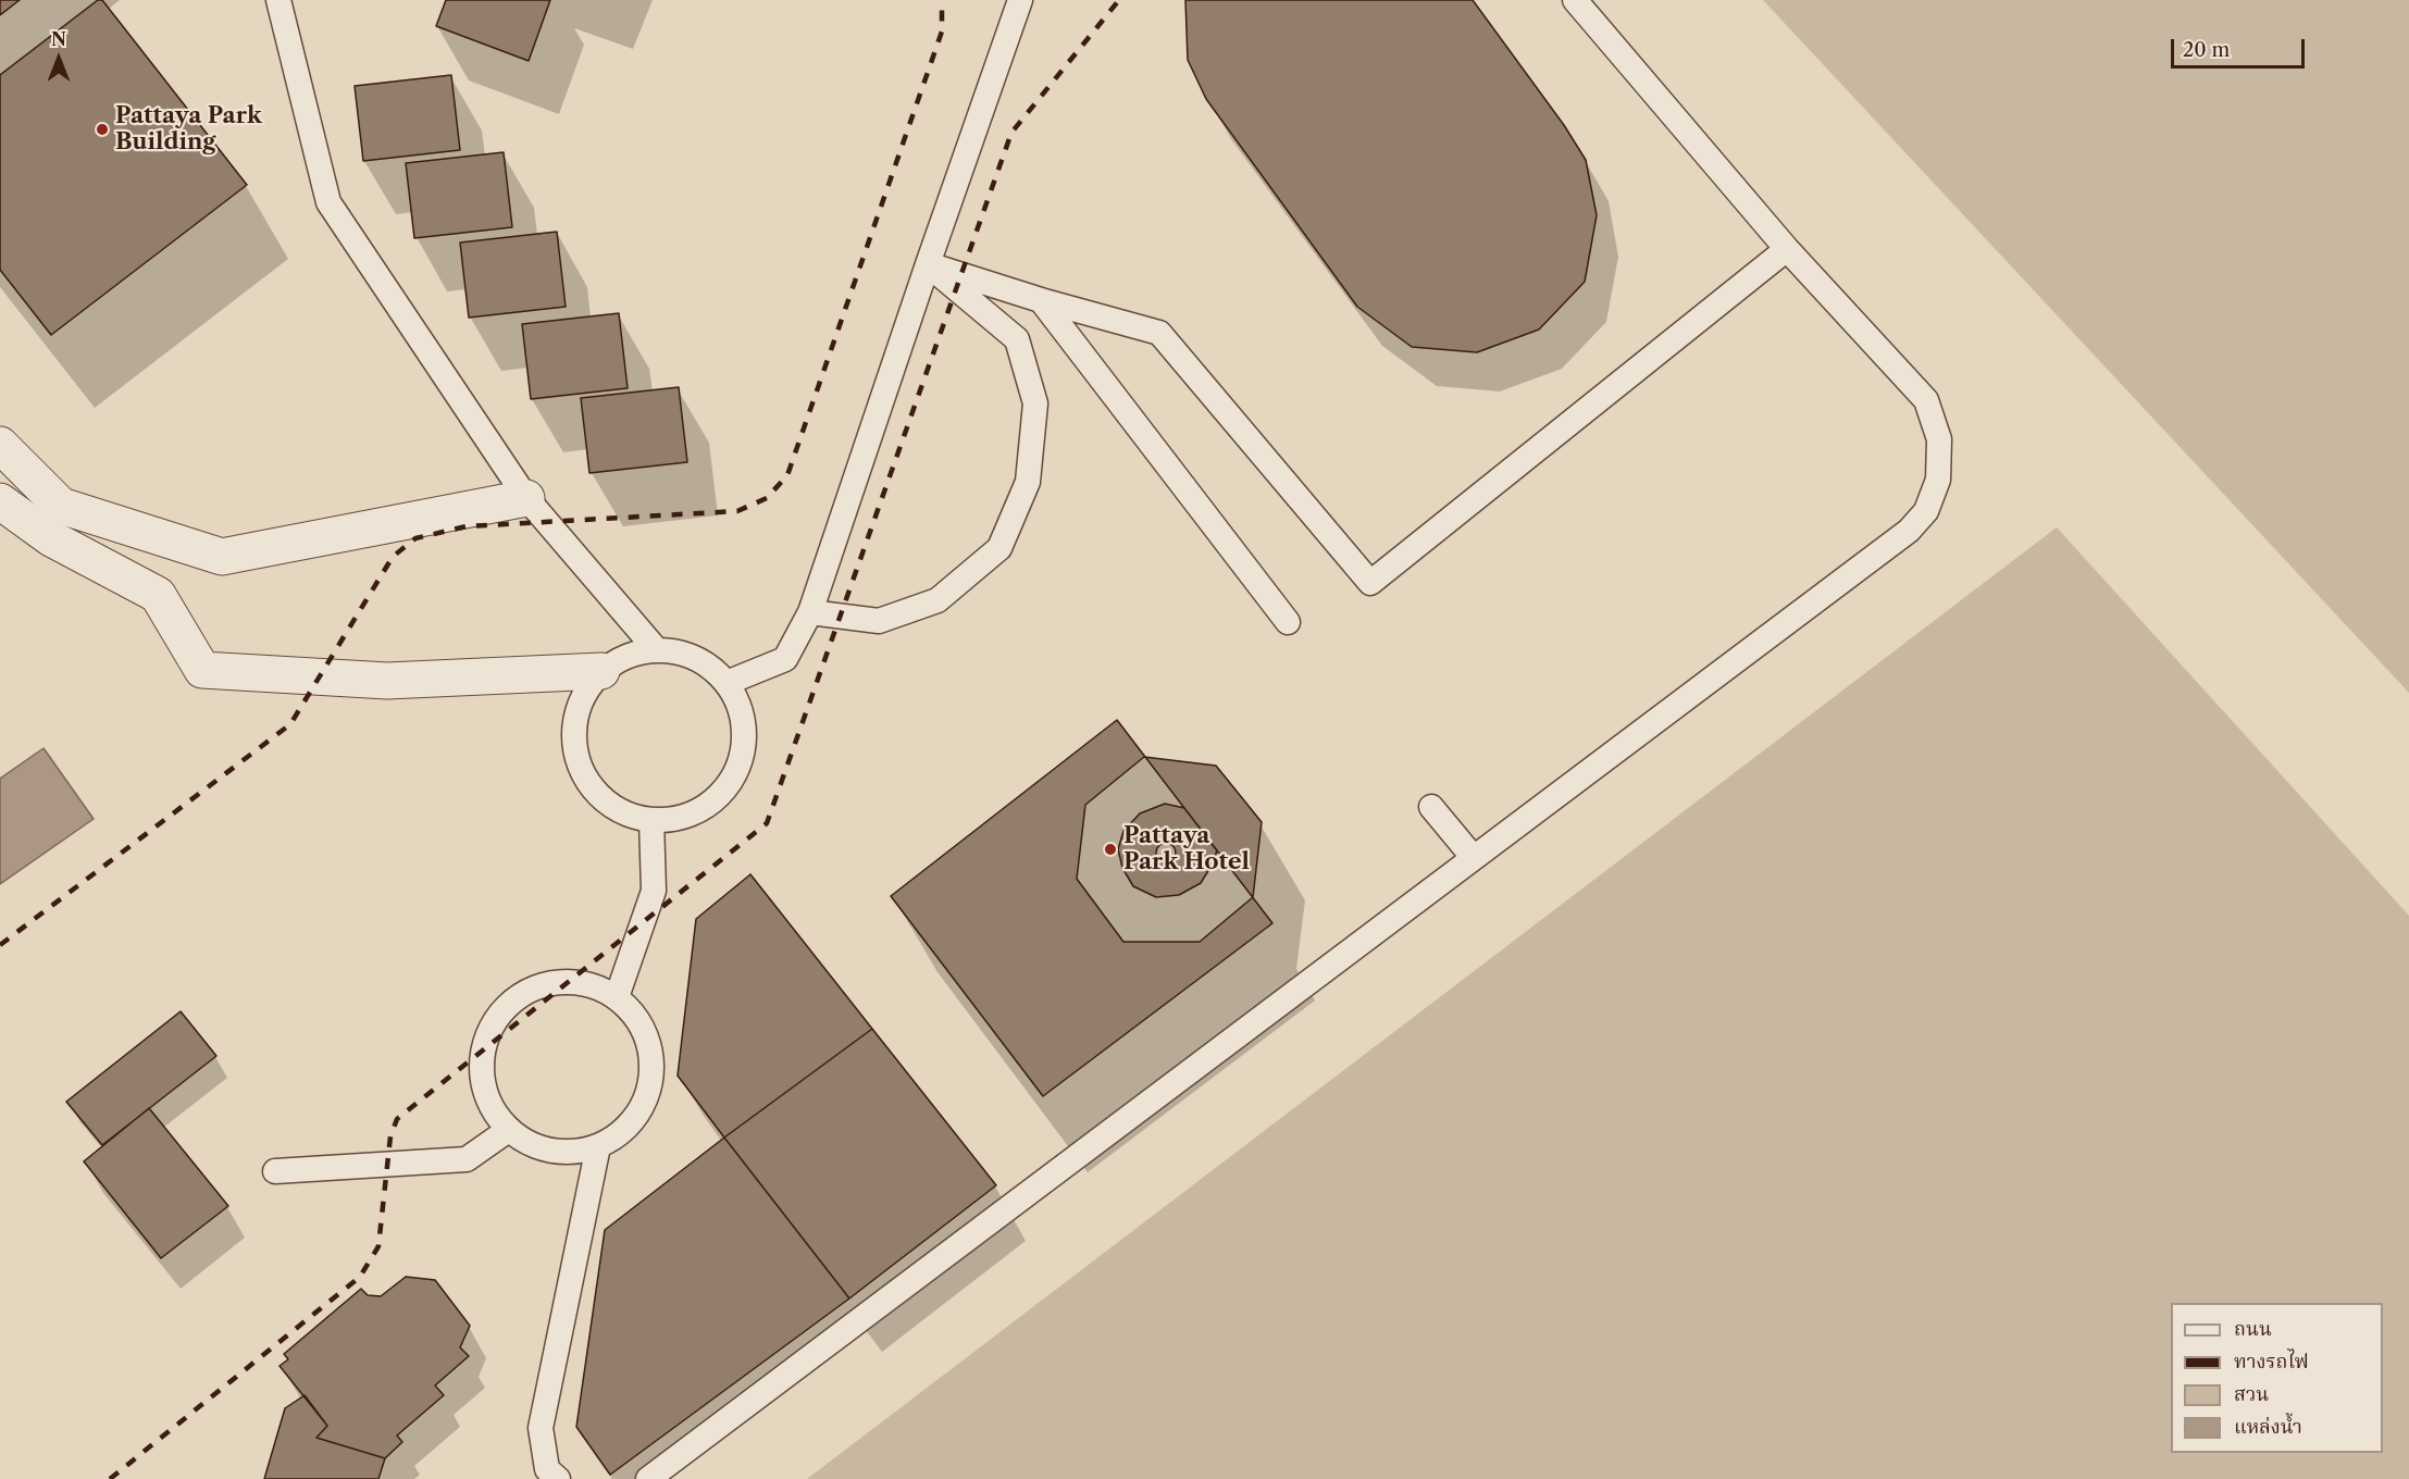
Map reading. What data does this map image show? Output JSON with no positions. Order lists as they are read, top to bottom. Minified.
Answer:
{"places":["Pattaya Park Building","Pattaya Park Hotel"],"legend":["ถนน","ทางรถไฟ","สวน","แหล่งน้ำ"],"scale_bar":"20 m","north":"top"}
